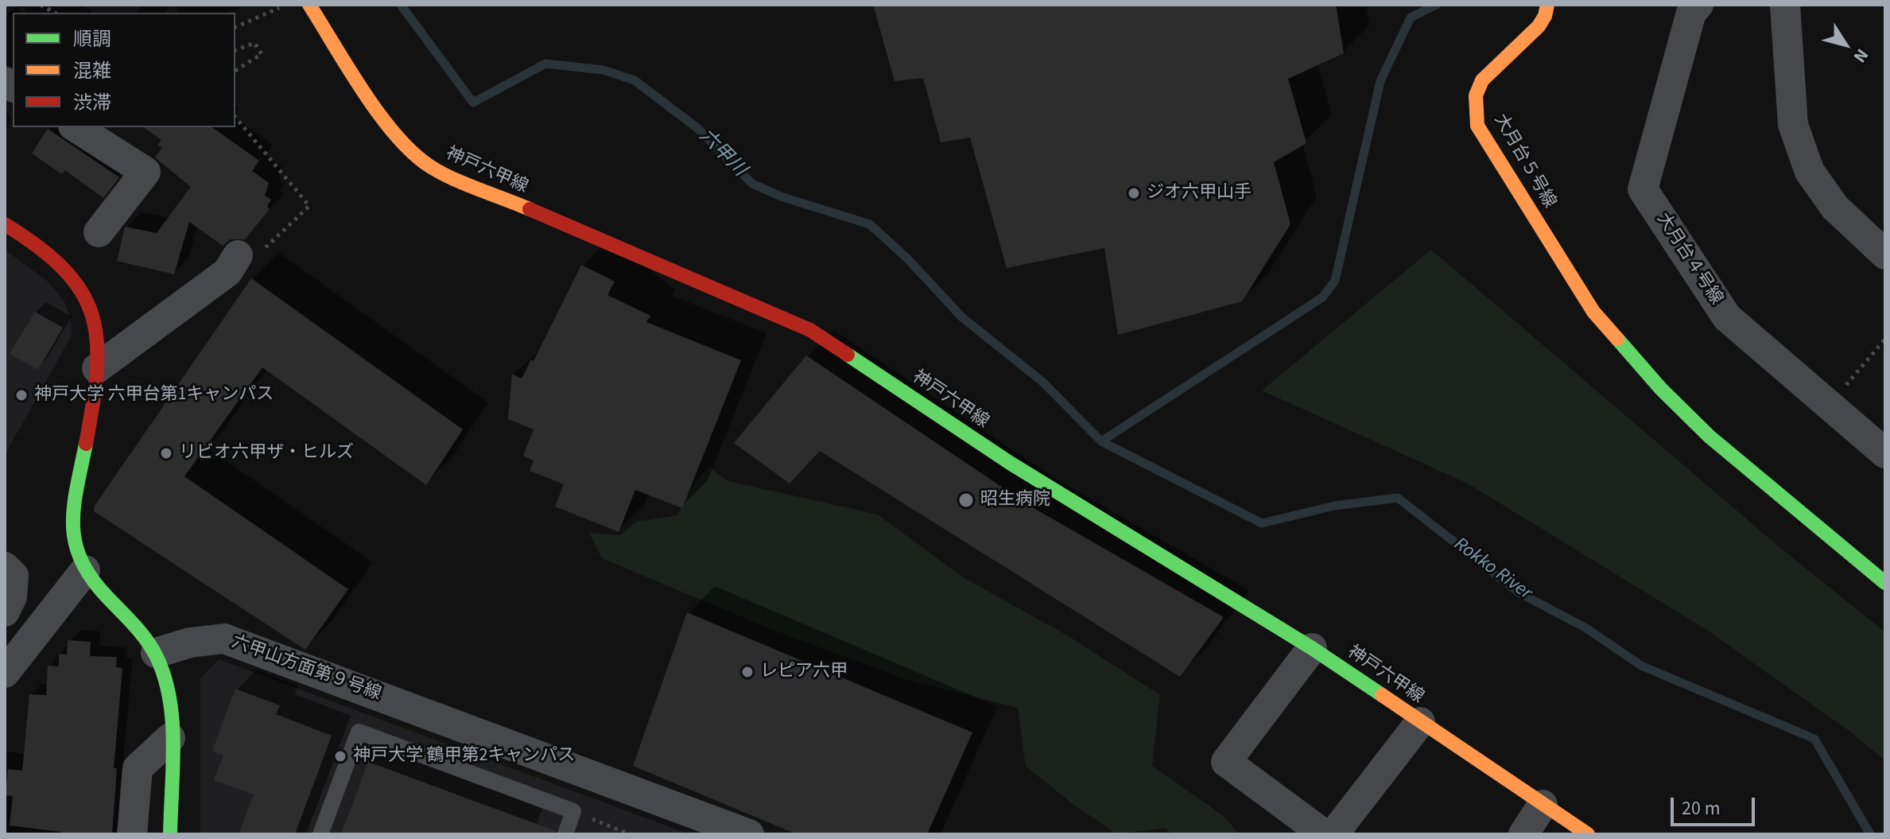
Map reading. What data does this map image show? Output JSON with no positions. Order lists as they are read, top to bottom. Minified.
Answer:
{"streets":{"main road":["大月台５号線","神戸六甲線"],"street":["大月台４号線","六甲山方面第９号線"]},"water":["六甲川","Rokko River"],"places":["ジオ六甲山手","神戸大学 六甲台第1キャンパス","リビオ六甲ザ・ヒルズ","昭生病院","レピア六甲","神戸大学 鶴甲第2キャンパス"],"legend":["順調","混雑","渋滞"],"scale_bar":"20 m","north":"bottom right"}
